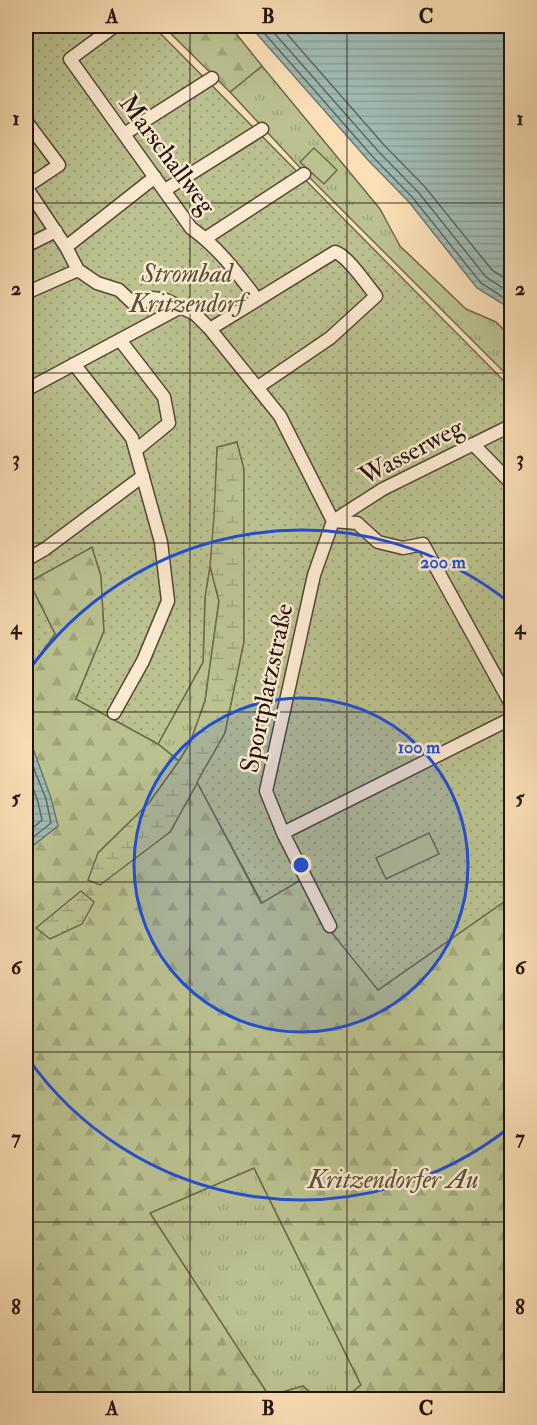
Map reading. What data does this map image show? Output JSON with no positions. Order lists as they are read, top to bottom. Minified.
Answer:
{"streets":{"street":["Marschallweg","Wasserweg","Sportplatzstraße"]},"crossings":[["Wasserweg","Sportplatzstraße"]],"parks":["Strombad Kritzendorf","Kritzendorfer Au"],"grid":{"columns":["A","B","C"],"rows":["1","2","3","4","5","6","7","8"]},"rings":["200 m","100 m"]}
